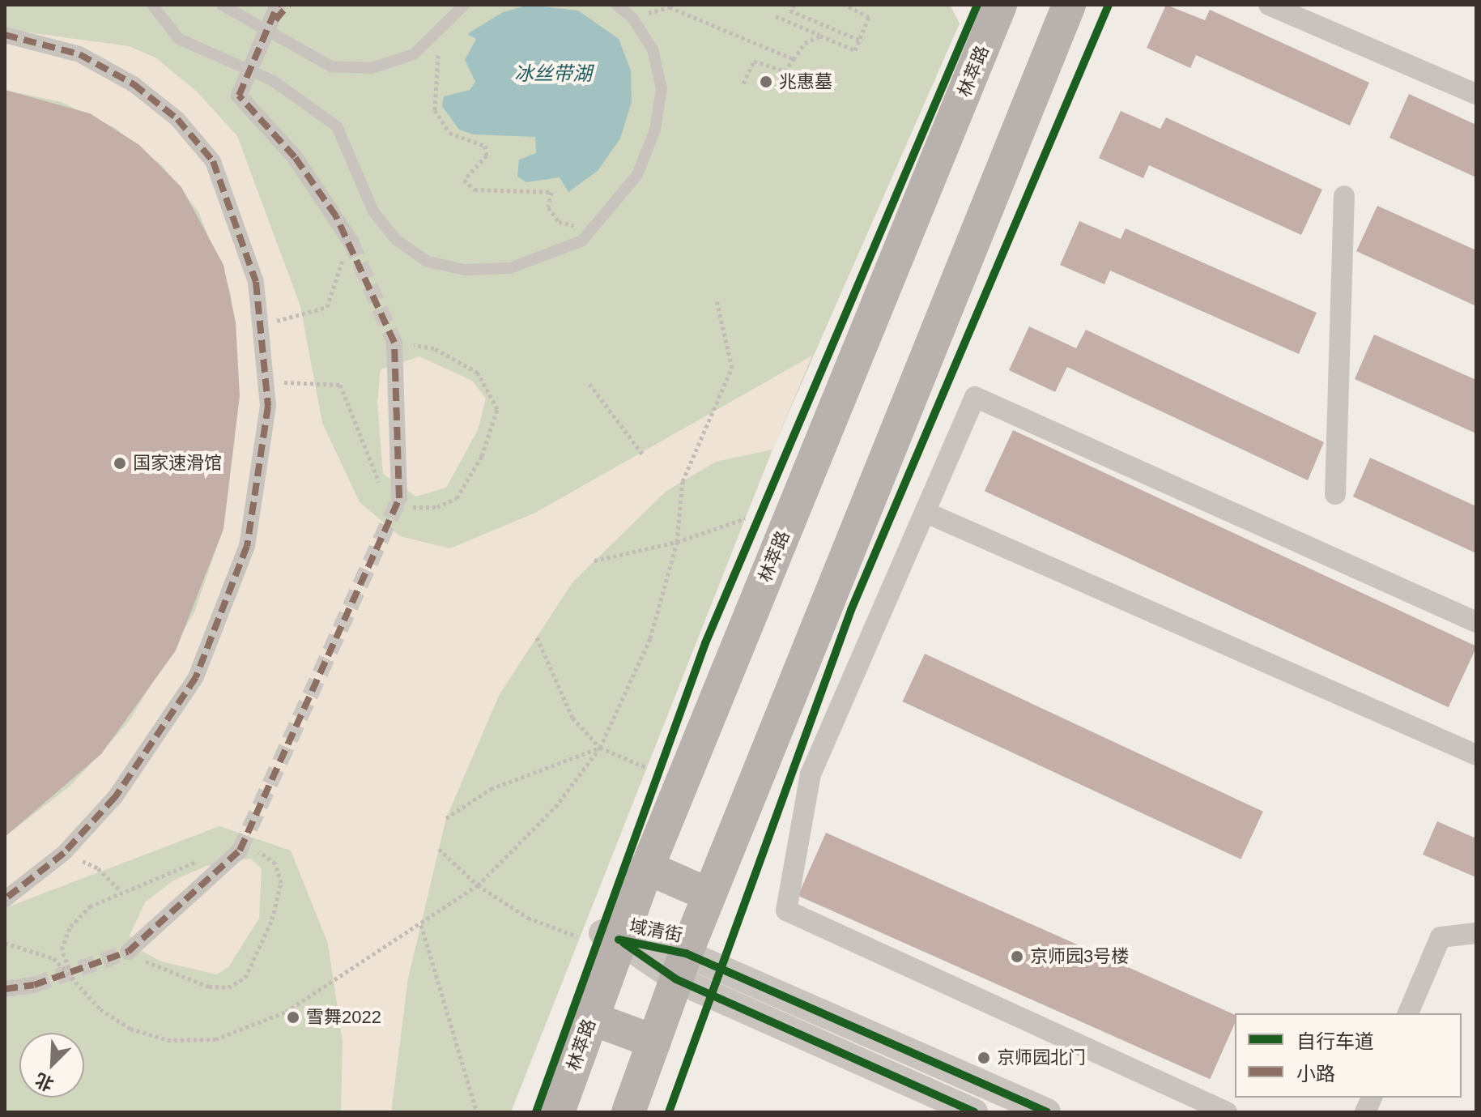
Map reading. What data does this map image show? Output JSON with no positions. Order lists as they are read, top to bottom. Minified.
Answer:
{"streets":{"main road":["林萃路"],"street":["域清街"]},"crossings":[["林萃路","域清街"]],"water":["冰丝带湖"],"places":["兆惠墓","国家速滑馆","京师园3号楼","雪舞2022","京师园北门"],"legend":["自行车道","小路"],"north":"bottom left"}
